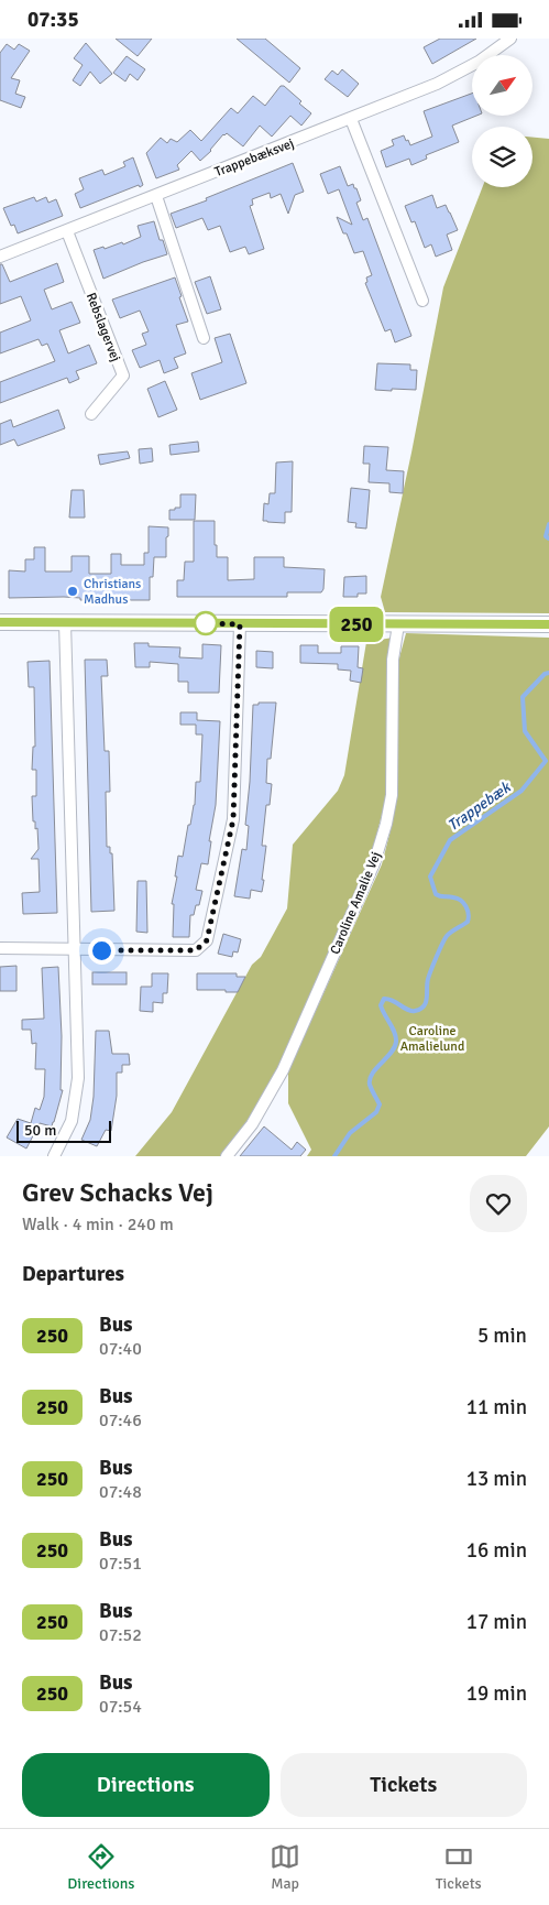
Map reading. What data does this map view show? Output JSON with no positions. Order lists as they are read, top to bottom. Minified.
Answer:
{"streets":{"street":["Trappebæksvej","Rebslagervej","Caroline Amalie Vej"]},"crossings":[["Trappebæksvej","Rebslagervej"]],"water":["Trappebæk"],"parks":["Caroline Amalielund"],"places":["Christians Madhus"],"lines":["bus line 250"],"scale_bar":"50 m","north":"top right","page":{"status":"07:35","on_map":"250","scale":"50 m","heading":[["Grev Schacks Vej","Walk · 4 min · 240 m"],"Departures"],"list":[{"mark":"250","name":"Bus","note":"07:40","value":"5 min"},{"mark":"250","name":"Bus","note":"07:46","value":"11 min"},{"mark":"250","name":"Bus","note":"07:48","value":"13 min"},{"mark":"250","name":"Bus","note":"07:51","value":"16 min"},{"mark":"250","name":"Bus","note":"07:52","value":"17 min"},{"mark":"250","name":"Bus","note":"07:54","value":"19 min"}],"buttons":["Directions","Tickets"],"tabs":["Directions","Map","Tickets"]}}
